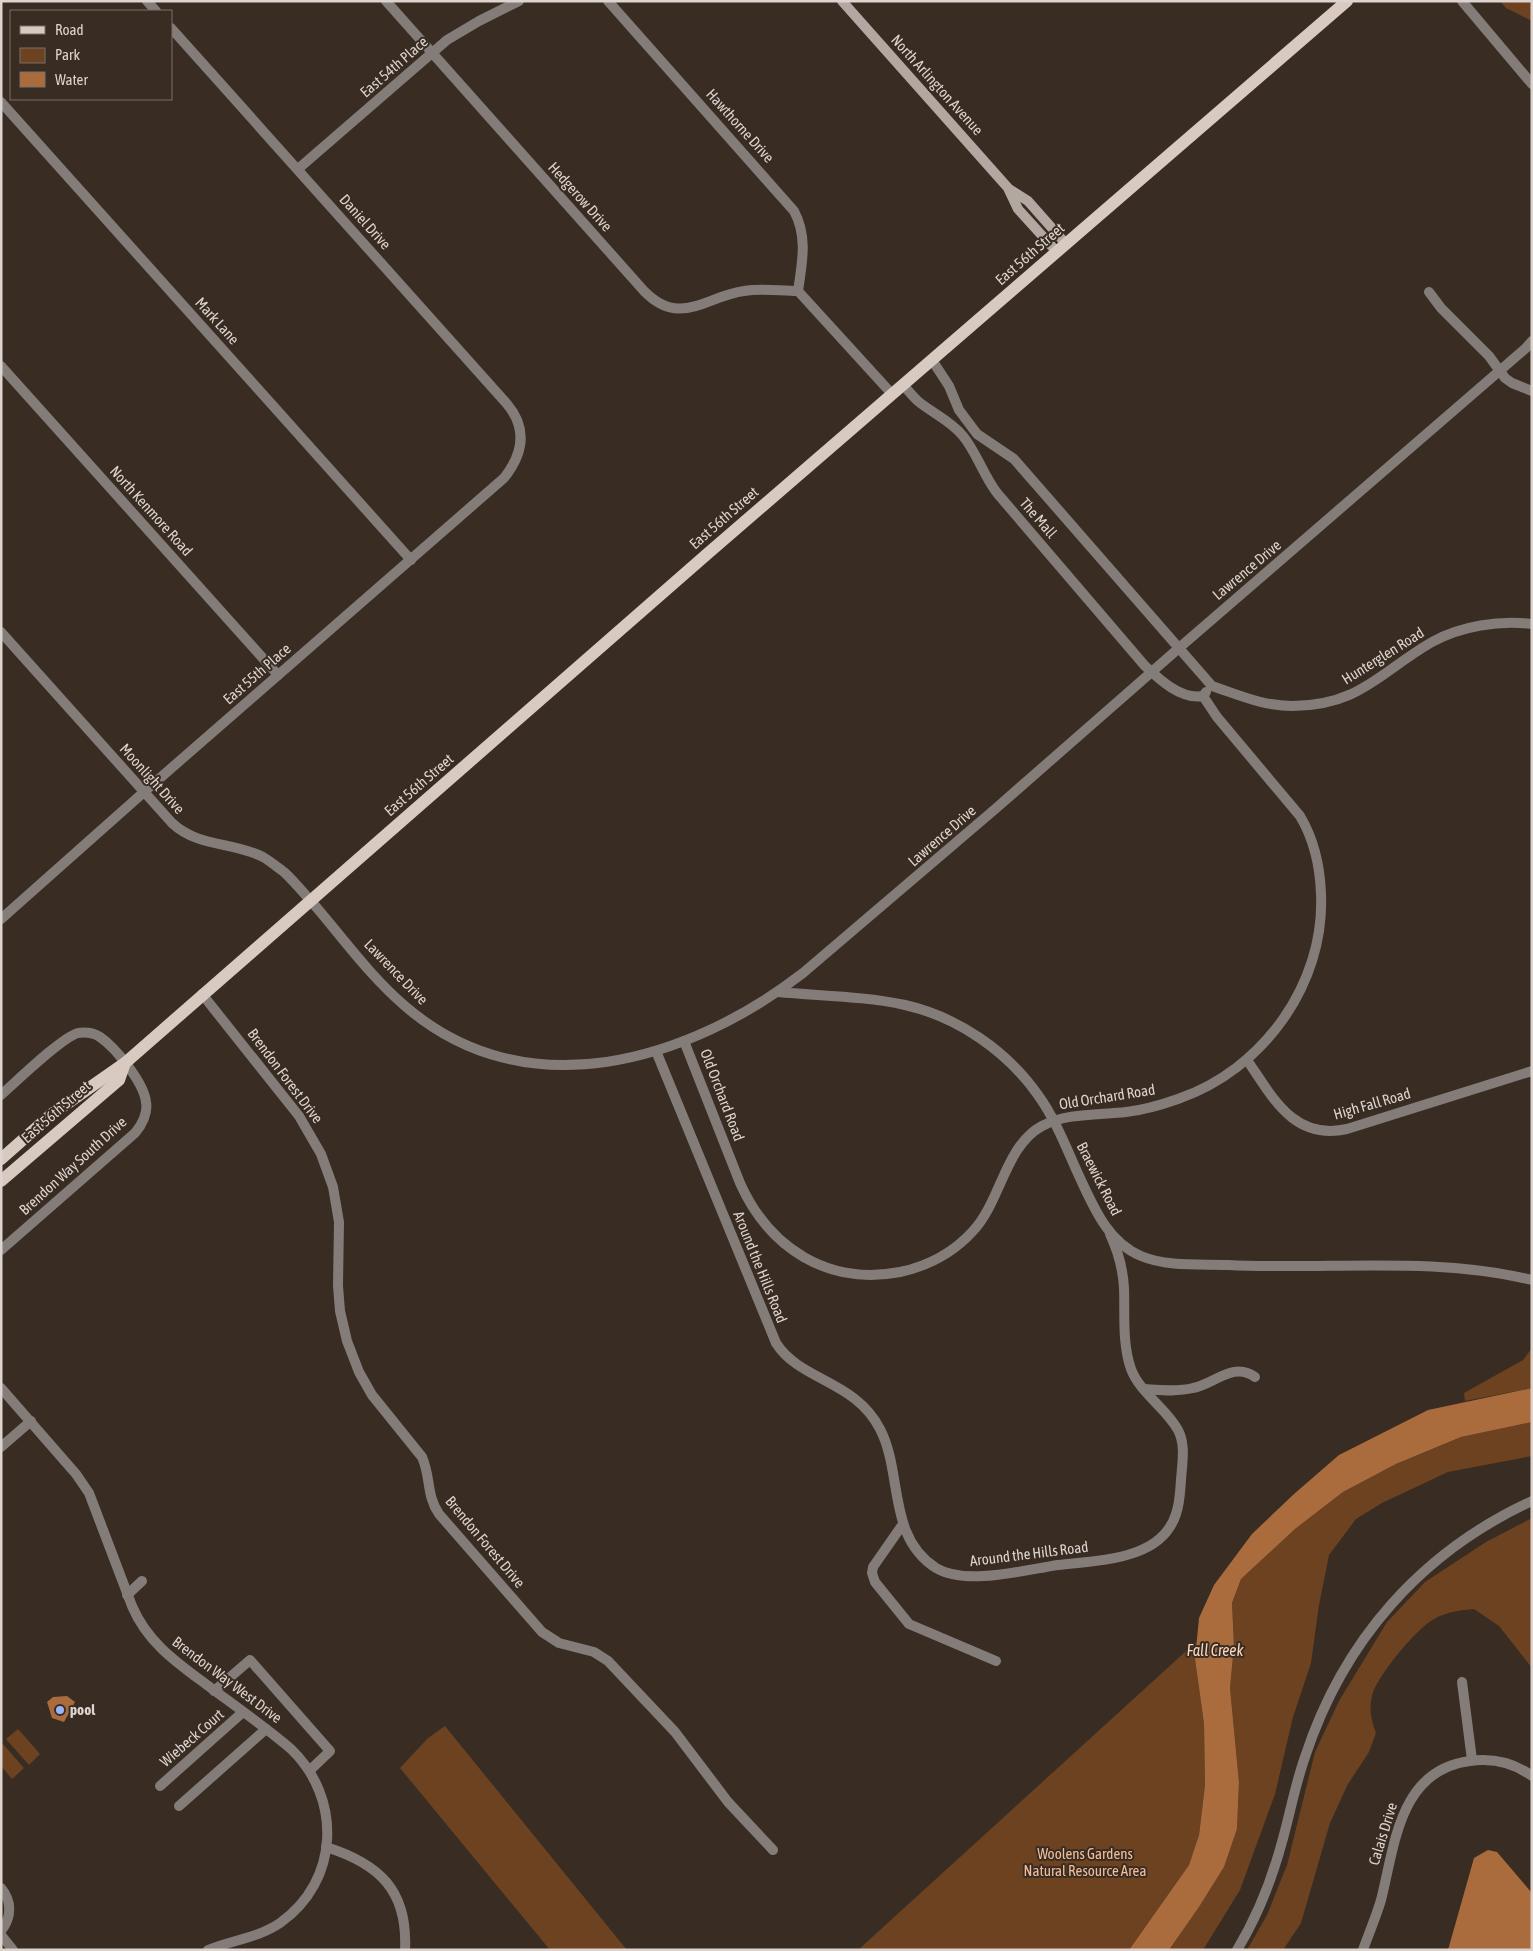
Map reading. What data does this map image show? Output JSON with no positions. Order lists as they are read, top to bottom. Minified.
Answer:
{"streets":{"main road":["North Arlington Avenue","East 56th Street"],"street":["East 54th Place","Hawthorne Drive","Hedgerow Drive","Daniel Drive","Mark Lane","North Kenmore Road","The Mall","Lawrence Drive","Hunterglen Road","East 55th Place","Moonlight Drive","Brendon Forest Drive","Old Orchard Road","High Fall Road","Brendon Way South Drive","Braewick Road","Around the Hills Road","Brendon Way West Drive","Wiebeck Court","Calais Drive"]},"crossings":[["East 54th Place","Hedgerow Drive"],["East 54th Place","Daniel Drive"],["North Arlington Avenue","East 56th Street"],["Hawthorne Drive","Hedgerow Drive"],["Daniel Drive","East 55th Place"],["East 56th Street","The Mall"],["East 56th Street","Lawrence Drive"],["East 56th Street","Moonlight Drive"],["East 56th Street","Brendon Forest Drive"],["East 56th Street","Brendon Way South Drive"],["Mark Lane","East 55th Place"],["North Kenmore Road","East 55th Place"],["The Mall","Lawrence Drive"],["The Mall","Hunterglen Road"],["Lawrence Drive","Hunterglen Road"],["Lawrence Drive","Moonlight Drive"],["Lawrence Drive","Old Orchard Road"],["Lawrence Drive","Braewick Road"],["Lawrence Drive","Around the Hills Road"],["East 55th Place","Moonlight Drive"],["Old Orchard Road","High Fall Road"],["Old Orchard Road","Braewick Road"],["Braewick Road","Around the Hills Road"],["Brendon Way West Drive","Wiebeck Court"]],"water":["Fall Creek"],"parks":["Woolens Gardens Natural Resource Area"],"places":["pool"],"legend":["Road","Park","Water"]}
